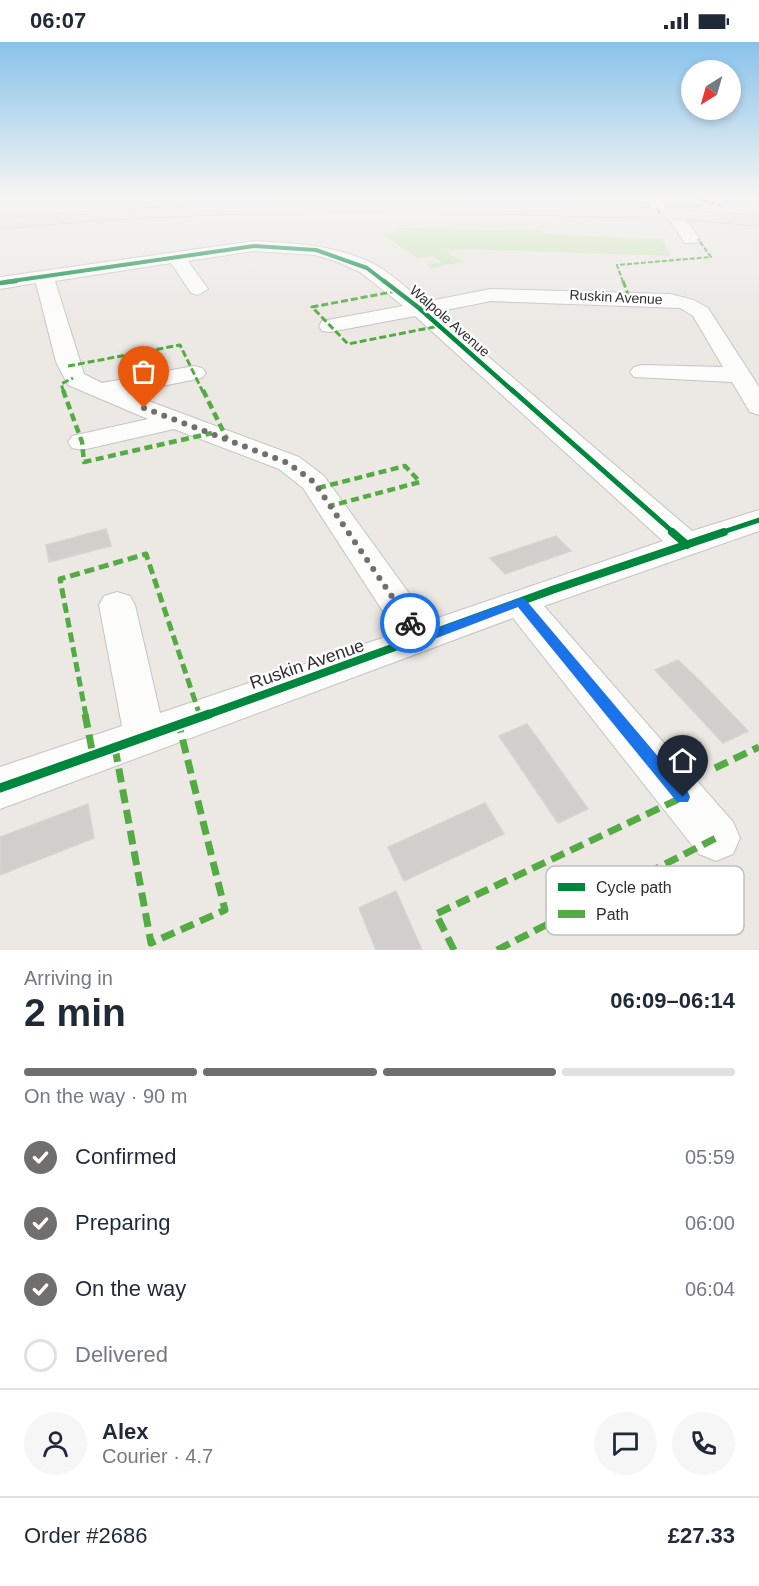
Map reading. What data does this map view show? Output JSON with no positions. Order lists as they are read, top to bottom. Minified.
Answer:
{"streets":{"street":["Ruskin Avenue","Walpole Avenue"]},"crossings":[["Ruskin Avenue","Walpole Avenue"]],"legend":["Cycle path","Path"],"north":"bottom left","page":{"status":"06:07","heading":["2 min","Arriving in","06:09–06:14"],"panel":["Alex","Courier · 4.7","Order #2686","£27.33"],"bar":"On the way · 90 m","list":[["Confirmed","05:59"],["Preparing","06:00"],["On the way","06:04"],"Delivered"]}}
